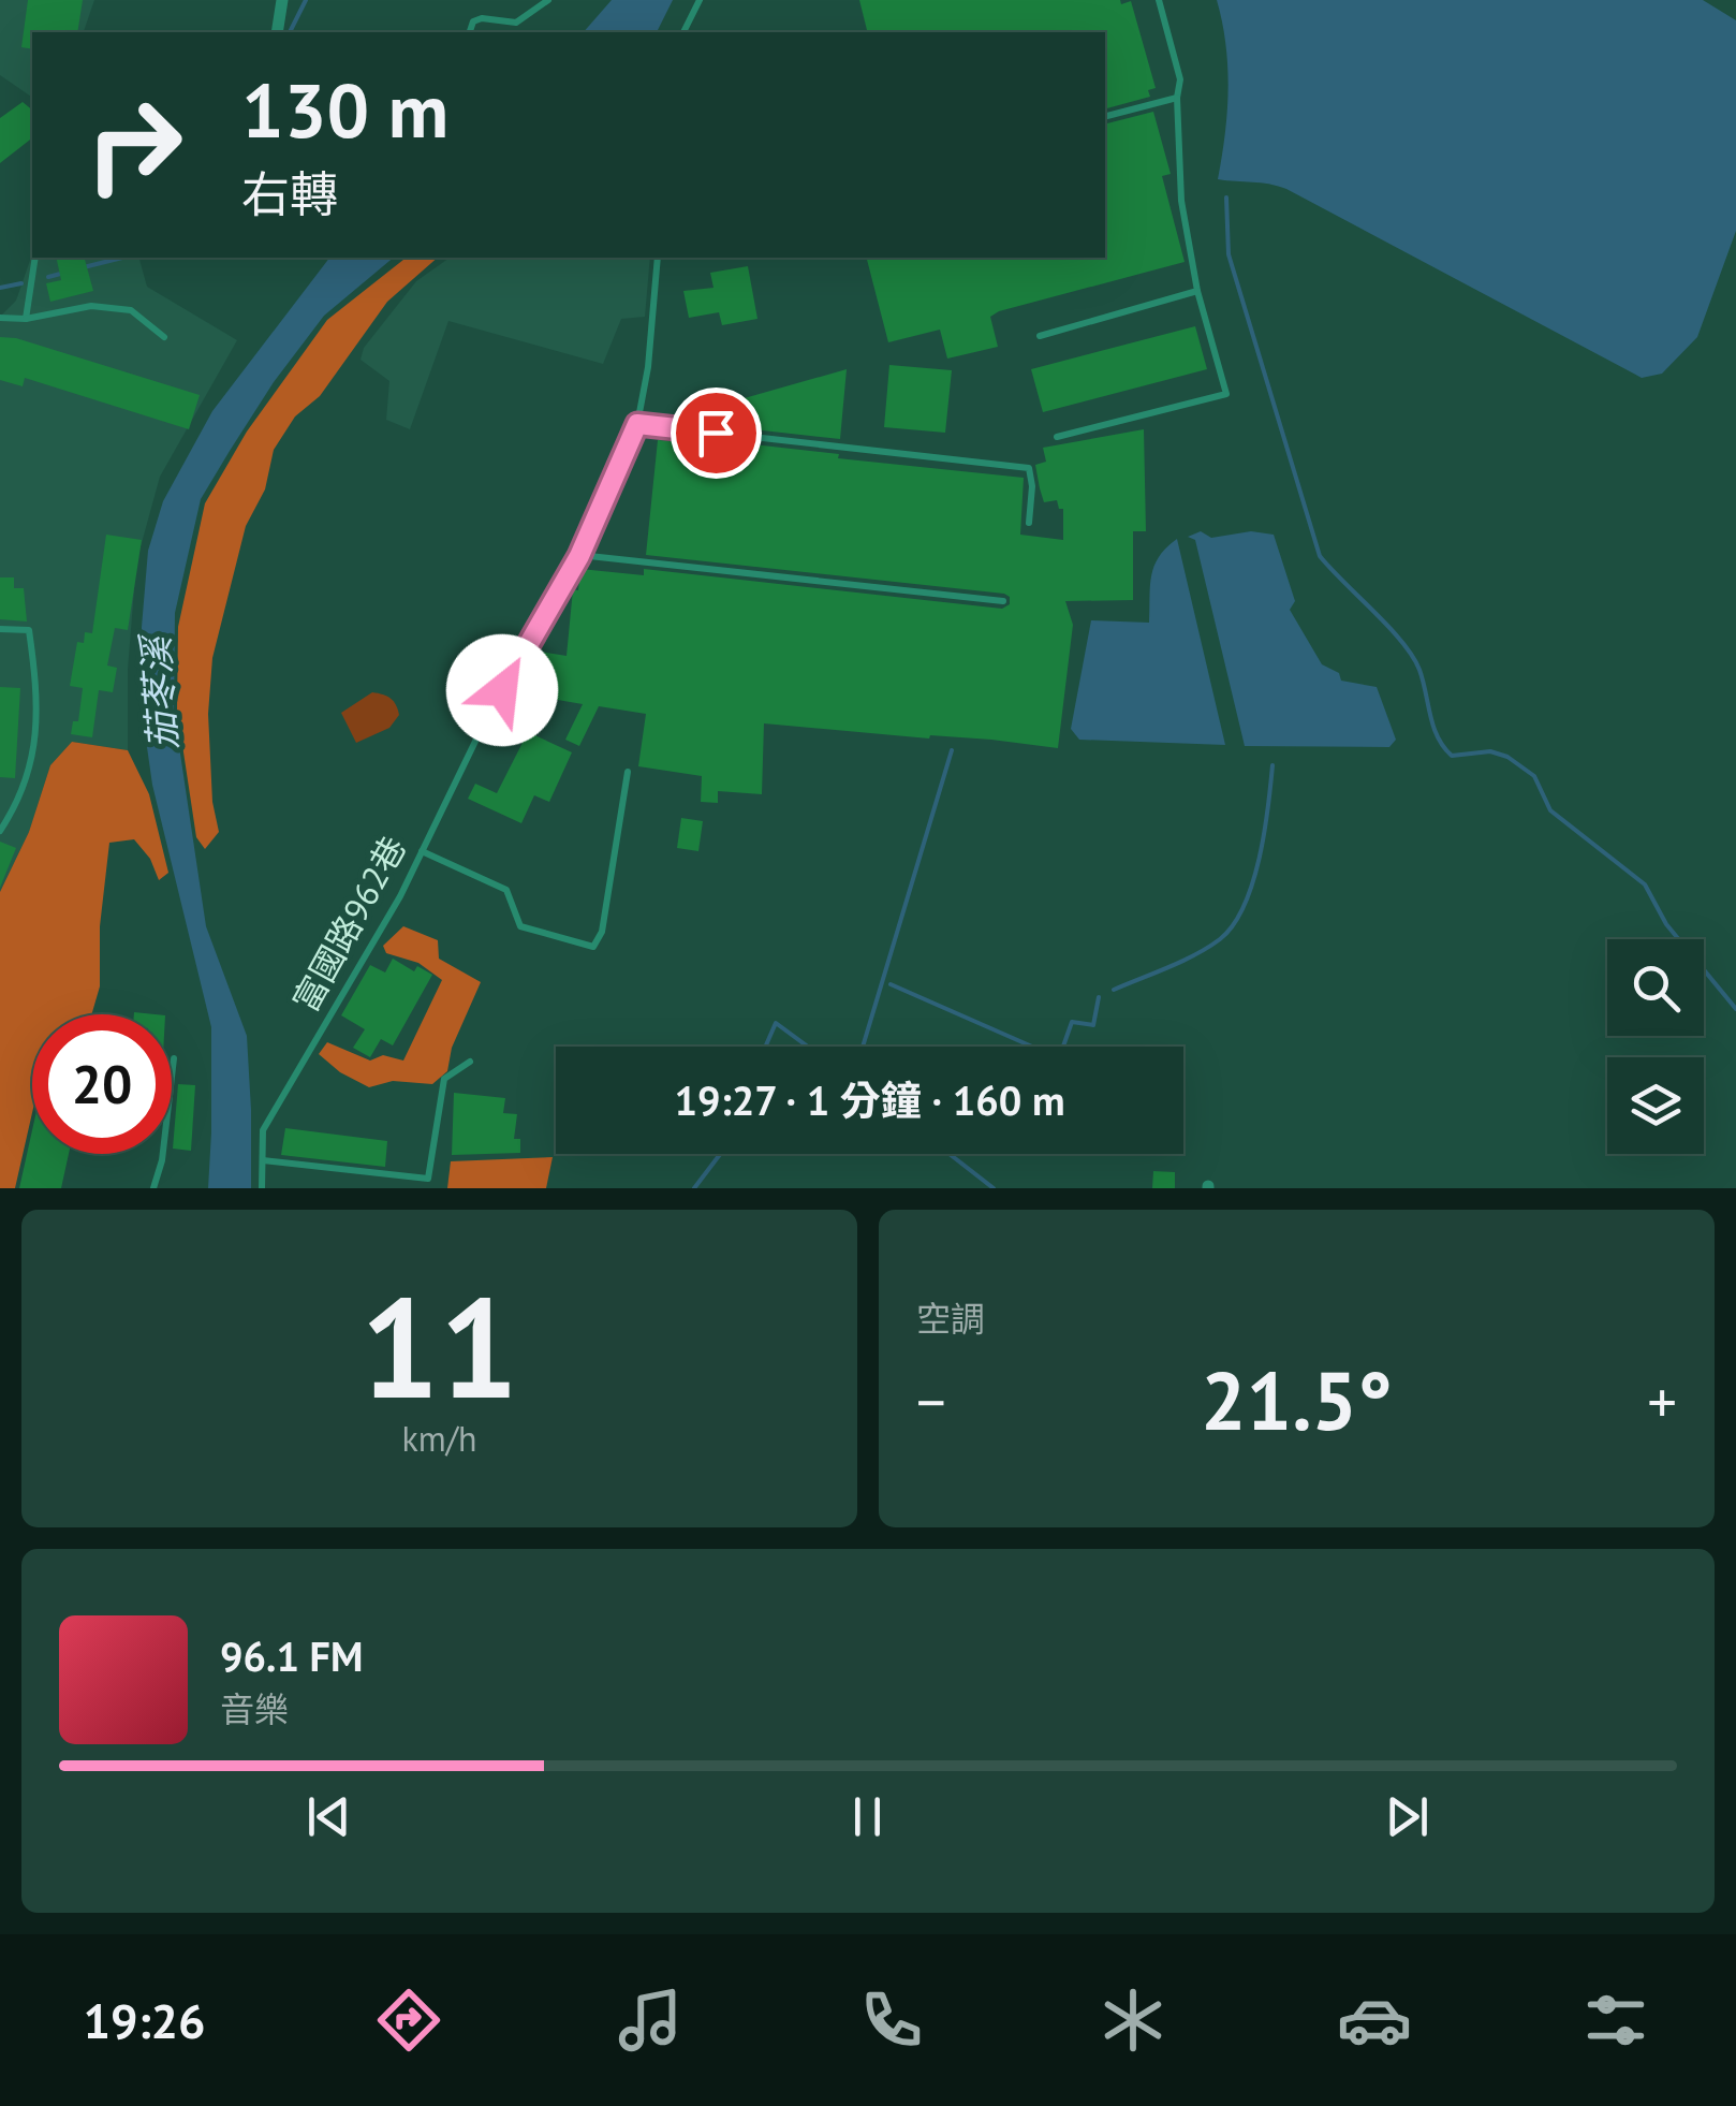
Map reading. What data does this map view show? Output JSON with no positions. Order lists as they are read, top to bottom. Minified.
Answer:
{"streets":{"lane":["富國路962巷"]},"water":["茄苳溪"],"page":{"turn":["130 m","右轉"],"limit":"20","trip":"19:27 · 1 分鐘 · 160 m","tile":[["11","km/h"],"空調"],"heat":["−","21.5°","+"],"song":["96.1 FM","音樂"],"tabs":"19:26"}}
